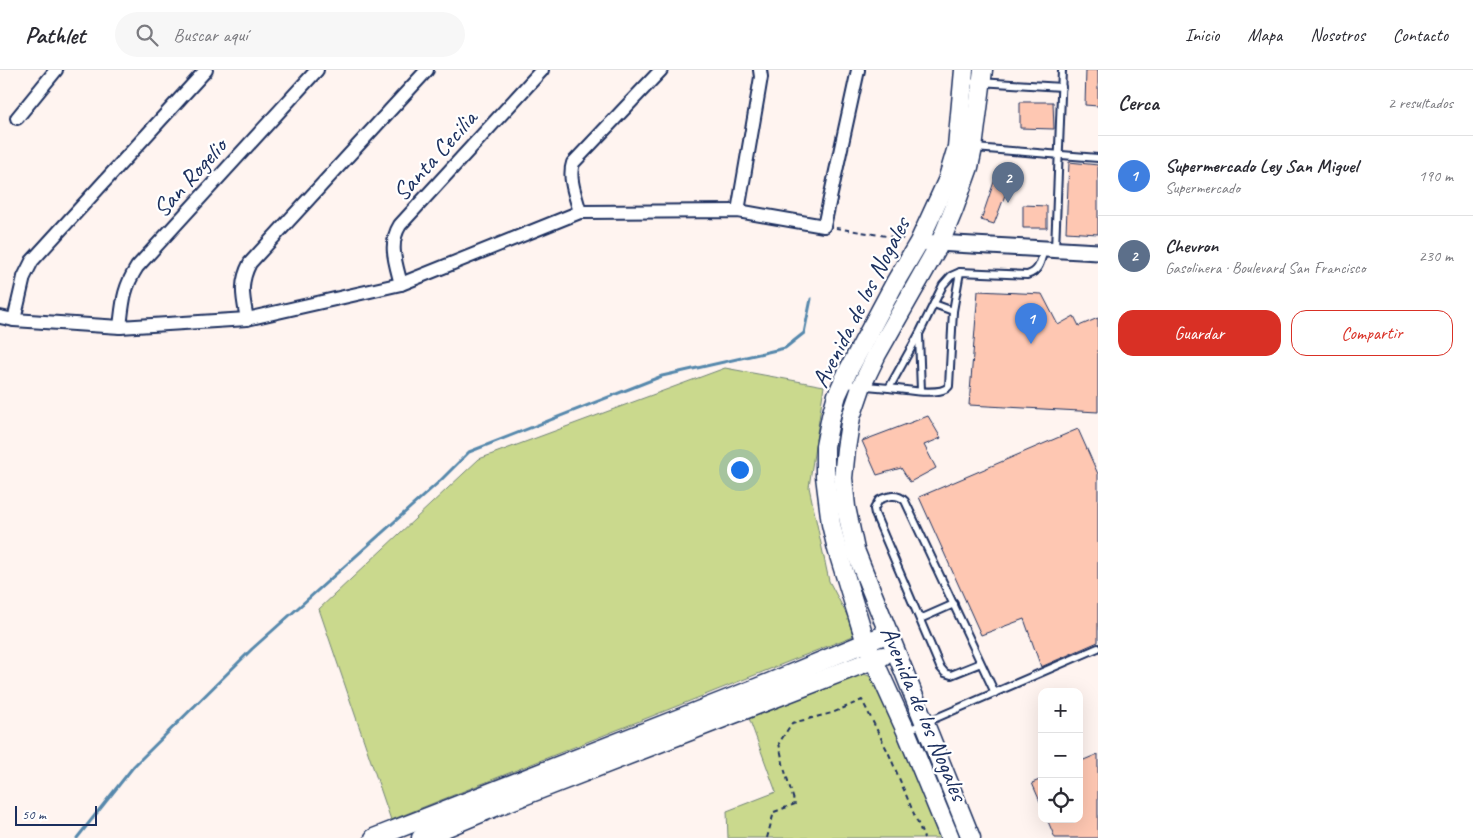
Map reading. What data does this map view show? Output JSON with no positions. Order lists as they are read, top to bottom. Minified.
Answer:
{"streets":{"main road":["Avenida de los Nogales"],"street":["Santa Cecilia","San Rogelio"]},"scale_bar":"50 m","page":{"header":"Pathlet","search":"Buscar aquí","nav":["Inicio","Mapa","Nosotros","Contacto"],"heading":["Cerca","2 resultados"],"list":[{"mark":"1","name":"Supermercado Ley San Miguel","note":"Supermercado","value":"190 m"},{"mark":"2","name":"Chevron","note":"Gasolinera · Boulevard San Francisco","value":"230 m"}],"pins":["2","1"],"buttons":["Guardar","Compartir"],"map_buttons":["+","−"],"scale":"50 m"}}
